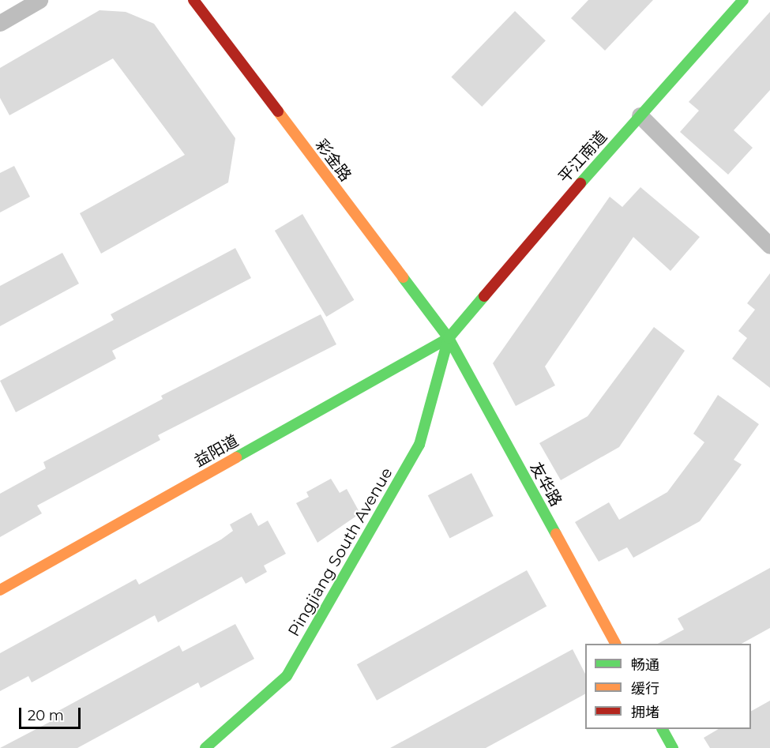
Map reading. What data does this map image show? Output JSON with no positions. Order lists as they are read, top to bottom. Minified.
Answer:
{"streets":{"street":["平江南道","彩金路","益阳道","友华路","Pingjiang South Avenue"]},"crossings":[["平江南道","彩金路"],["平江南道","益阳道"],["平江南道","友华路"],["平江南道","Pingjiang South Avenue"],["彩金路","益阳道"],["彩金路","友华路"],["彩金路","Pingjiang South Avenue"],["益阳道","友华路"],["益阳道","Pingjiang South Avenue"],["友华路","Pingjiang South Avenue"]],"legend":["畅通","缓行","拥堵"],"scale_bar":"20 m"}
